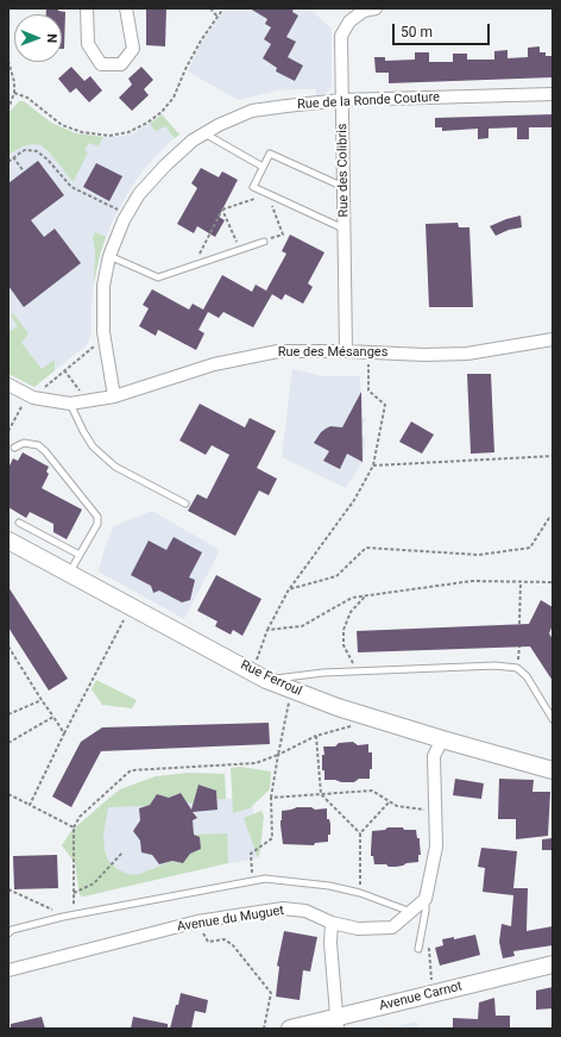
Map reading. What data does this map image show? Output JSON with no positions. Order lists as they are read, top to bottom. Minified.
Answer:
{"streets":{"street":["Rue de la Ronde Couture","Rue des Colibris","Rue des Mésanges","Rue Ferroul","Avenue du Muguet","Avenue Carnot"]},"crossings":[["Rue de la Ronde Couture","Rue des Colibris"],["Rue de la Ronde Couture","Rue des Mésanges"],["Rue des Colibris","Rue des Mésanges"]],"scale_bar":"50 m","north":"right"}
